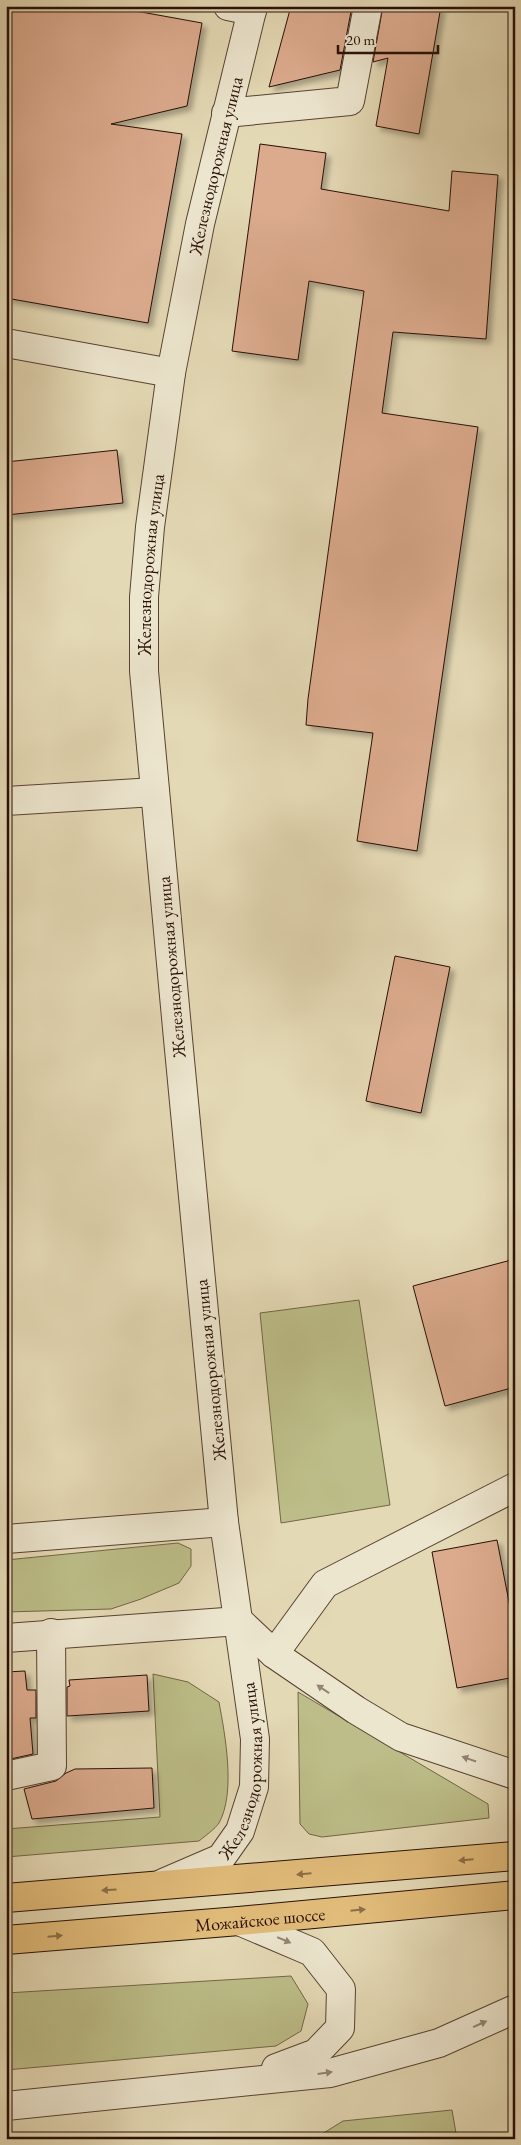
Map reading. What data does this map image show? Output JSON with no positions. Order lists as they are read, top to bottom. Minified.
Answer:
{"streets":{"main road":["Можайское шоссе"],"street":["Железнодорожная улица"]},"scale_bar":"20 m"}
